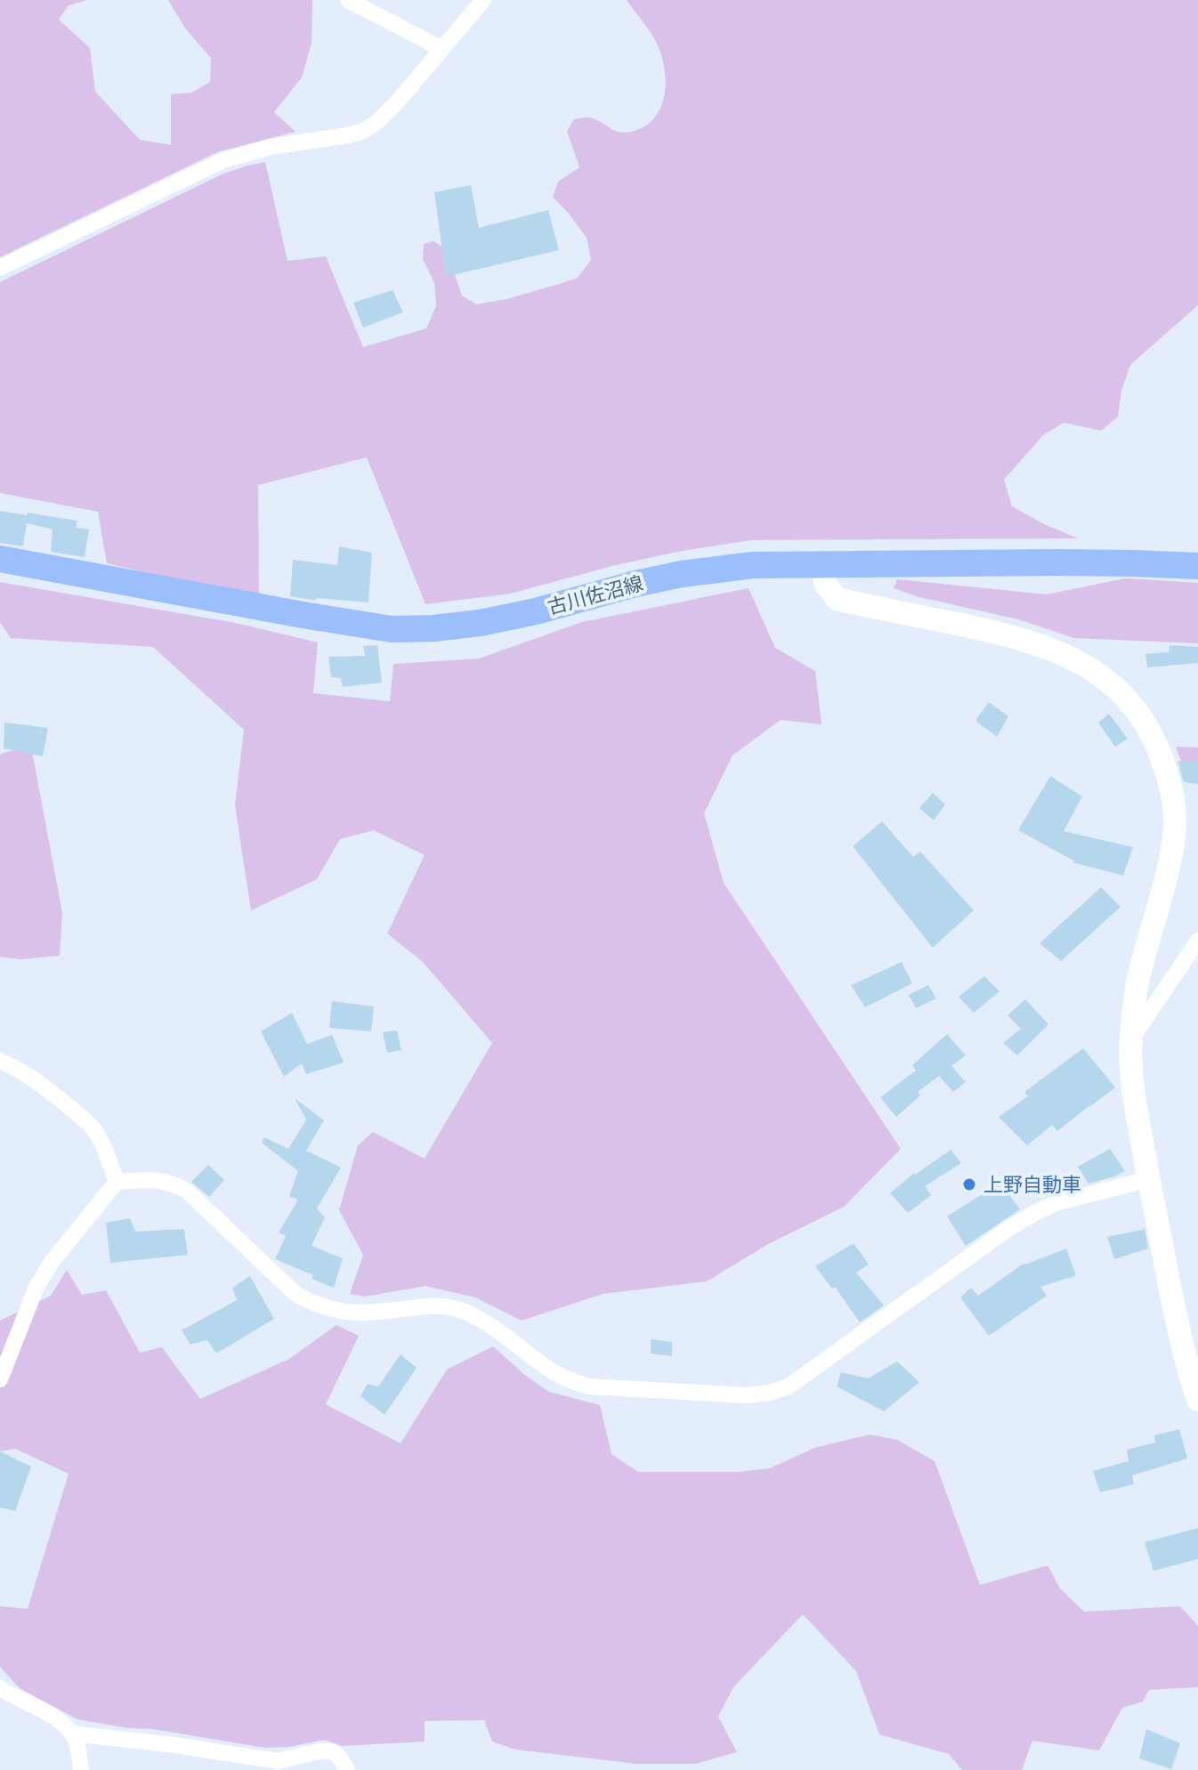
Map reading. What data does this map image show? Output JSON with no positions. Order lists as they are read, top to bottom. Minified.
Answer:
{"streets":{"main road":["古川佐沼線"]},"places":["上野自動車"]}
